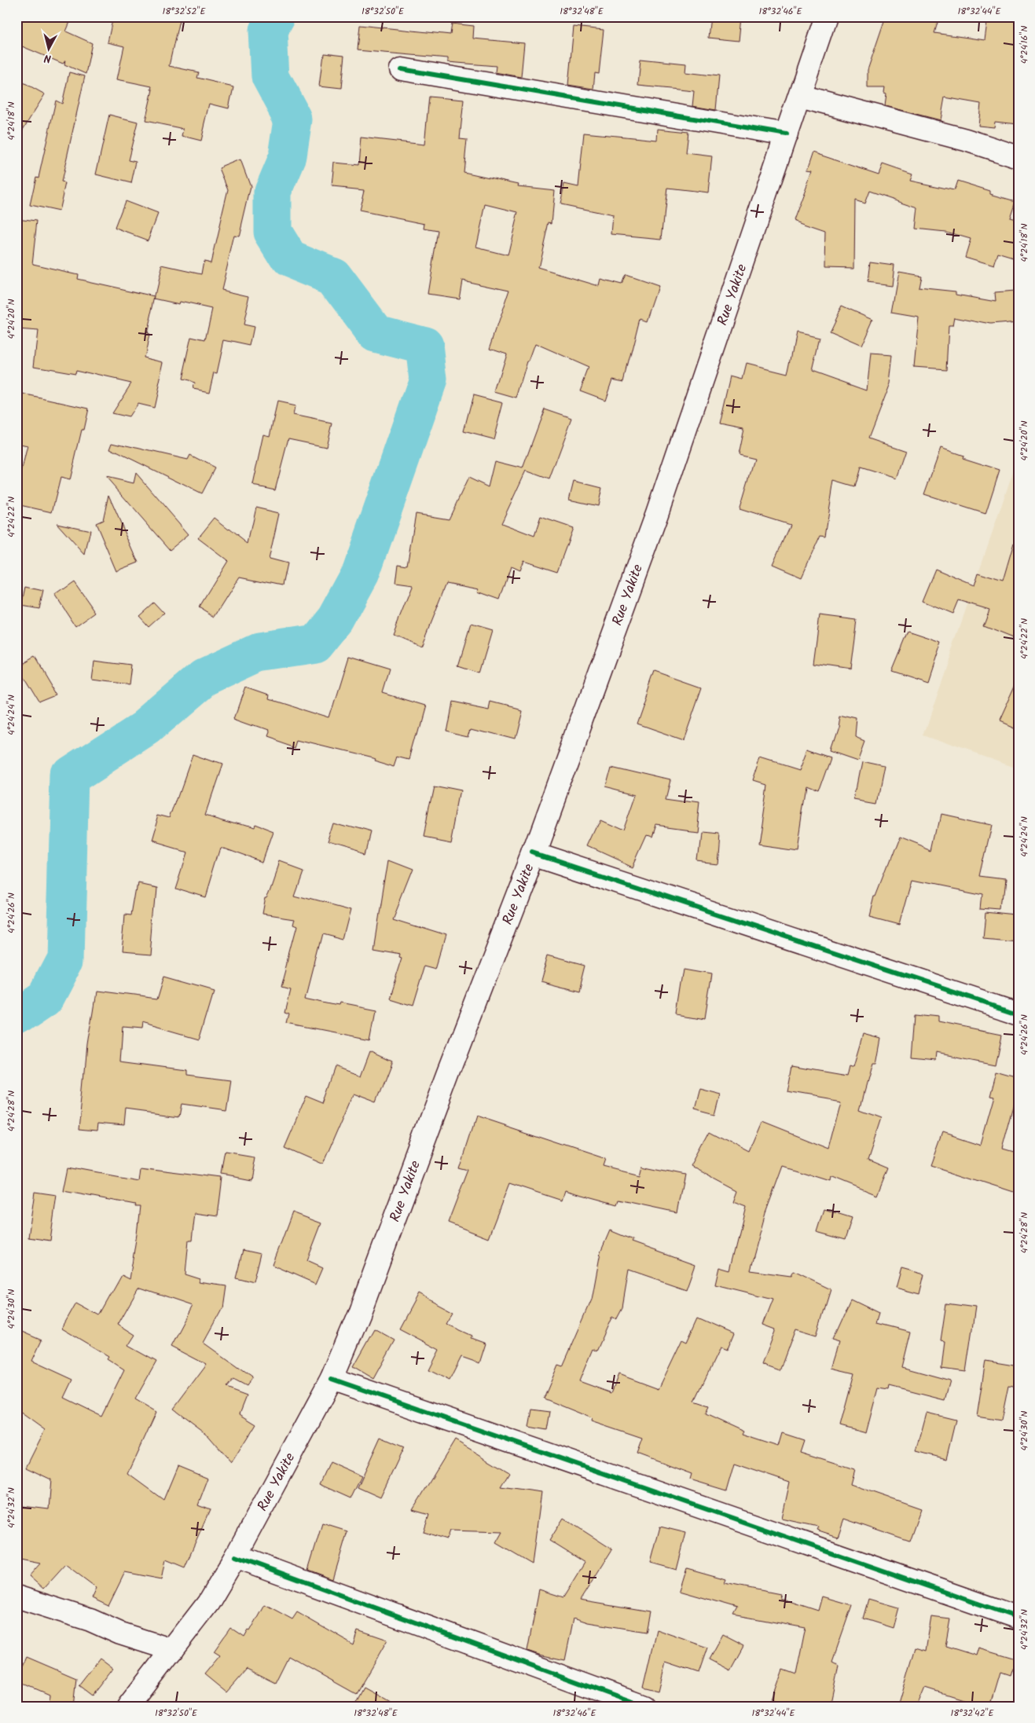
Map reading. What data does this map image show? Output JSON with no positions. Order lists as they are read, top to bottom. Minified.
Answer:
{"streets":{"street":["Rue Yakite"]},"north":"bottom","coordinates":["18°32'52\"E","18°32'50\"E","18°32'48\"E","18°32'46\"E","18°32'44\"E","4°24'16\"N","4°24'18\"N","4°24'20\"N","4°24'22\"N","4°24'24\"N","4°24'26\"N","4°24'28\"N","4°24'30\"N","4°24'32\"N","18°32'42\"E"]}
